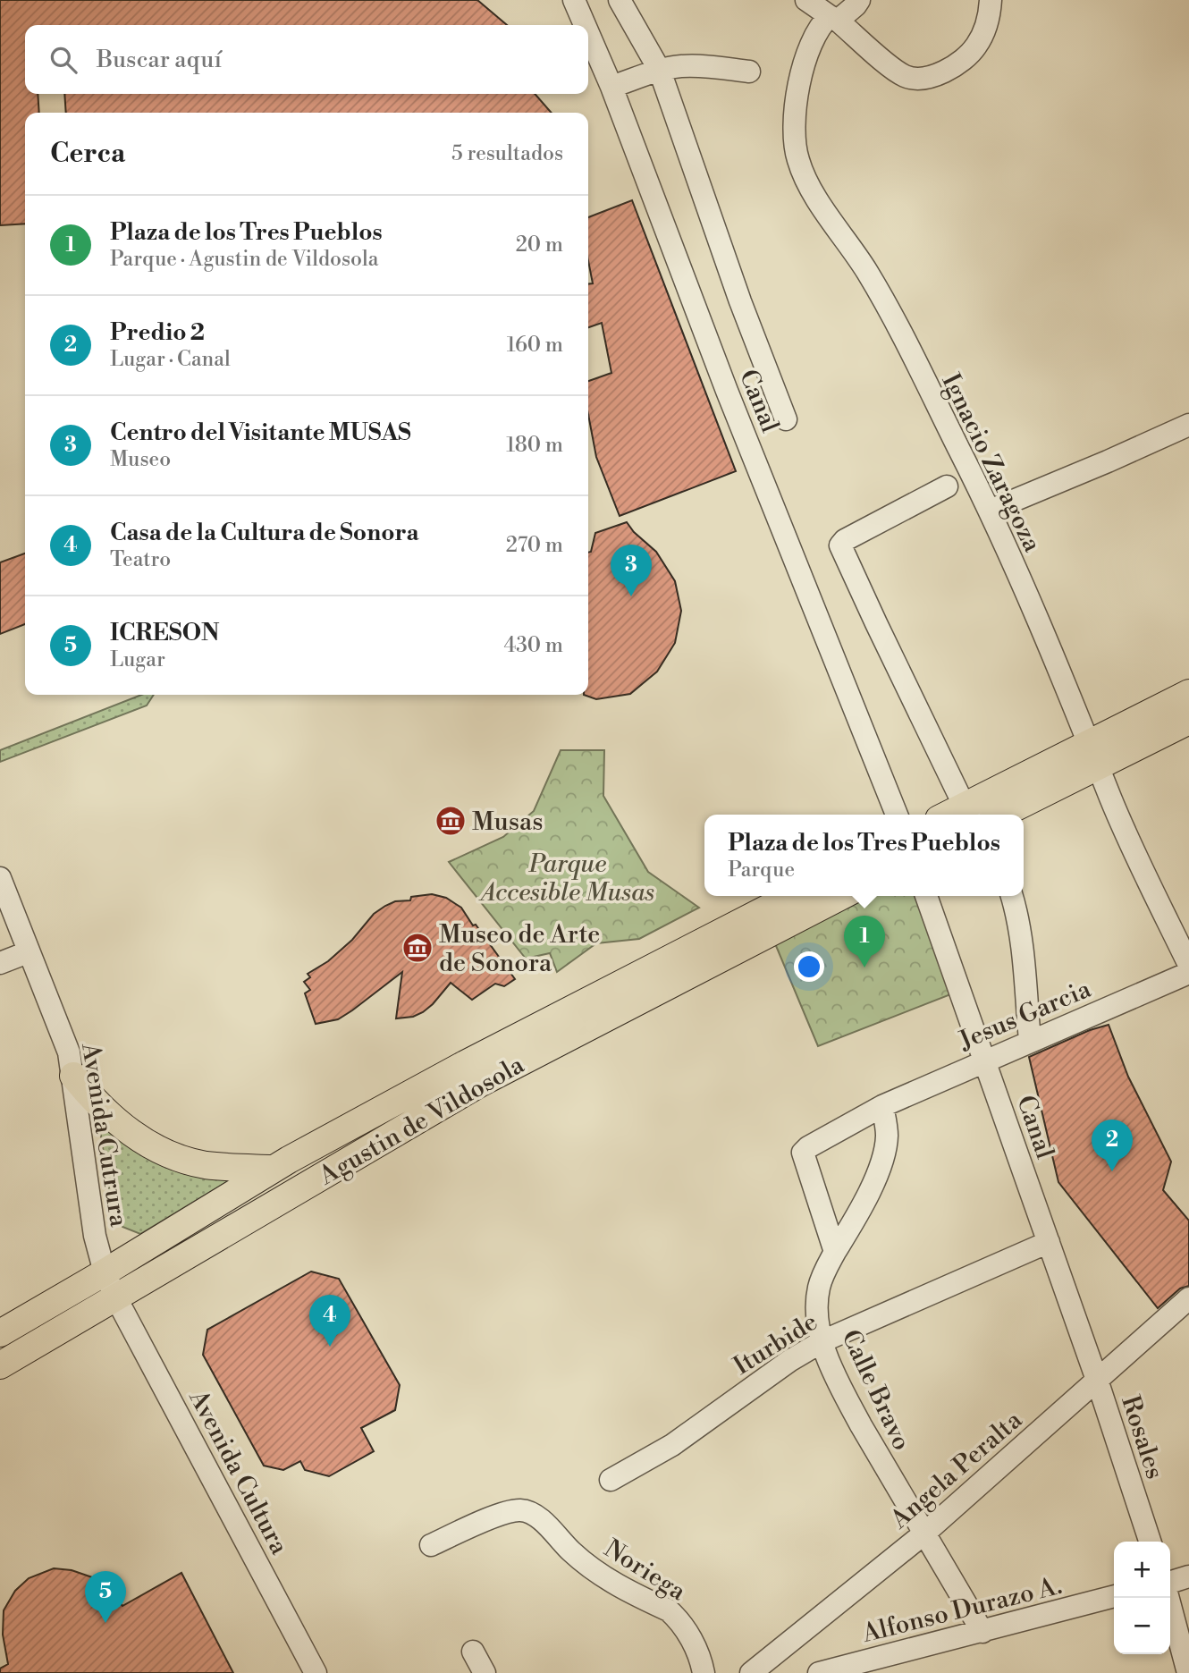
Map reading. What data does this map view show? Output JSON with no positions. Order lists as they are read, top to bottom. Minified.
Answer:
{"streets":{"main road":["Agustin de Vildosola"],"street":["Canal","Ignacio Zaragoza","Jesus Garcia","Avenida Cutrura","Iturbide","Calle Bravo","Rosales","Angela Peralta","Avenida Cultura","Noriega","Alfonso Durazo A."]},"crossings":[["Canal","Jesus Garcia"],["Canal","Iturbide"],["Canal","Rosales"],["Canal","Angela Peralta"],["Jesus Garcia","Calle Bravo"],["Agustin de Vildosola","Avenida Cutrura"],["Agustin de Vildosola","Avenida Cultura"],["Avenida Cutrura","Avenida Cultura"],["Iturbide","Calle Bravo"],["Calle Bravo","Angela Peralta"],["Calle Bravo","Alfonso Durazo A."],["Rosales","Angela Peralta"]],"parks":["Parque Accesible Musas"],"places":{"museum":["Musas","Museo de Arte de Sonora"]},"page":{"search":"Buscar aquí","heading":["Cerca","5 resultados"],"list":[{"mark":"1","name":"Plaza de los Tres Pueblos","note":"Parque · Agustin de Vildosola","value":"20 m"},{"mark":"2","name":"Predio 2","note":"Lugar · Canal","value":"160 m"},{"mark":"3","name":"Centro del Visitante MUSAS","note":"Museo","value":"180 m"},{"mark":"4","name":"Casa de la Cultura de Sonora","note":"Teatro","value":"270 m"},{"mark":"5","name":"ICRESON","note":"Lugar","value":"430 m"}],"pins":["3","1","2","4","5"],"popup":["Plaza de los Tres Pueblos","Parque"],"map_buttons":["+","−"]}}
